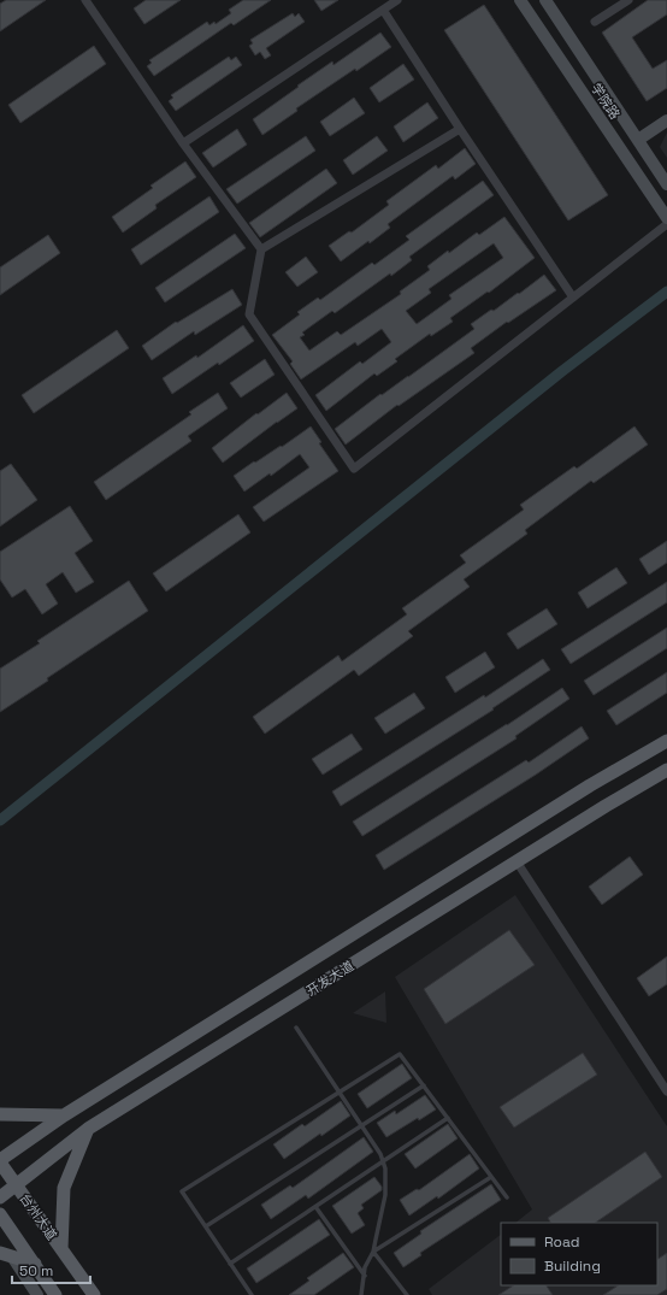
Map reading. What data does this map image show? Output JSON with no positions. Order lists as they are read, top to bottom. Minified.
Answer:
{"streets":{"main road":["学院路","开发大道","台州大道"]},"crossings":[["开发大道","台州大道"]],"legend":["Road","Building"],"scale_bar":"50 m"}
